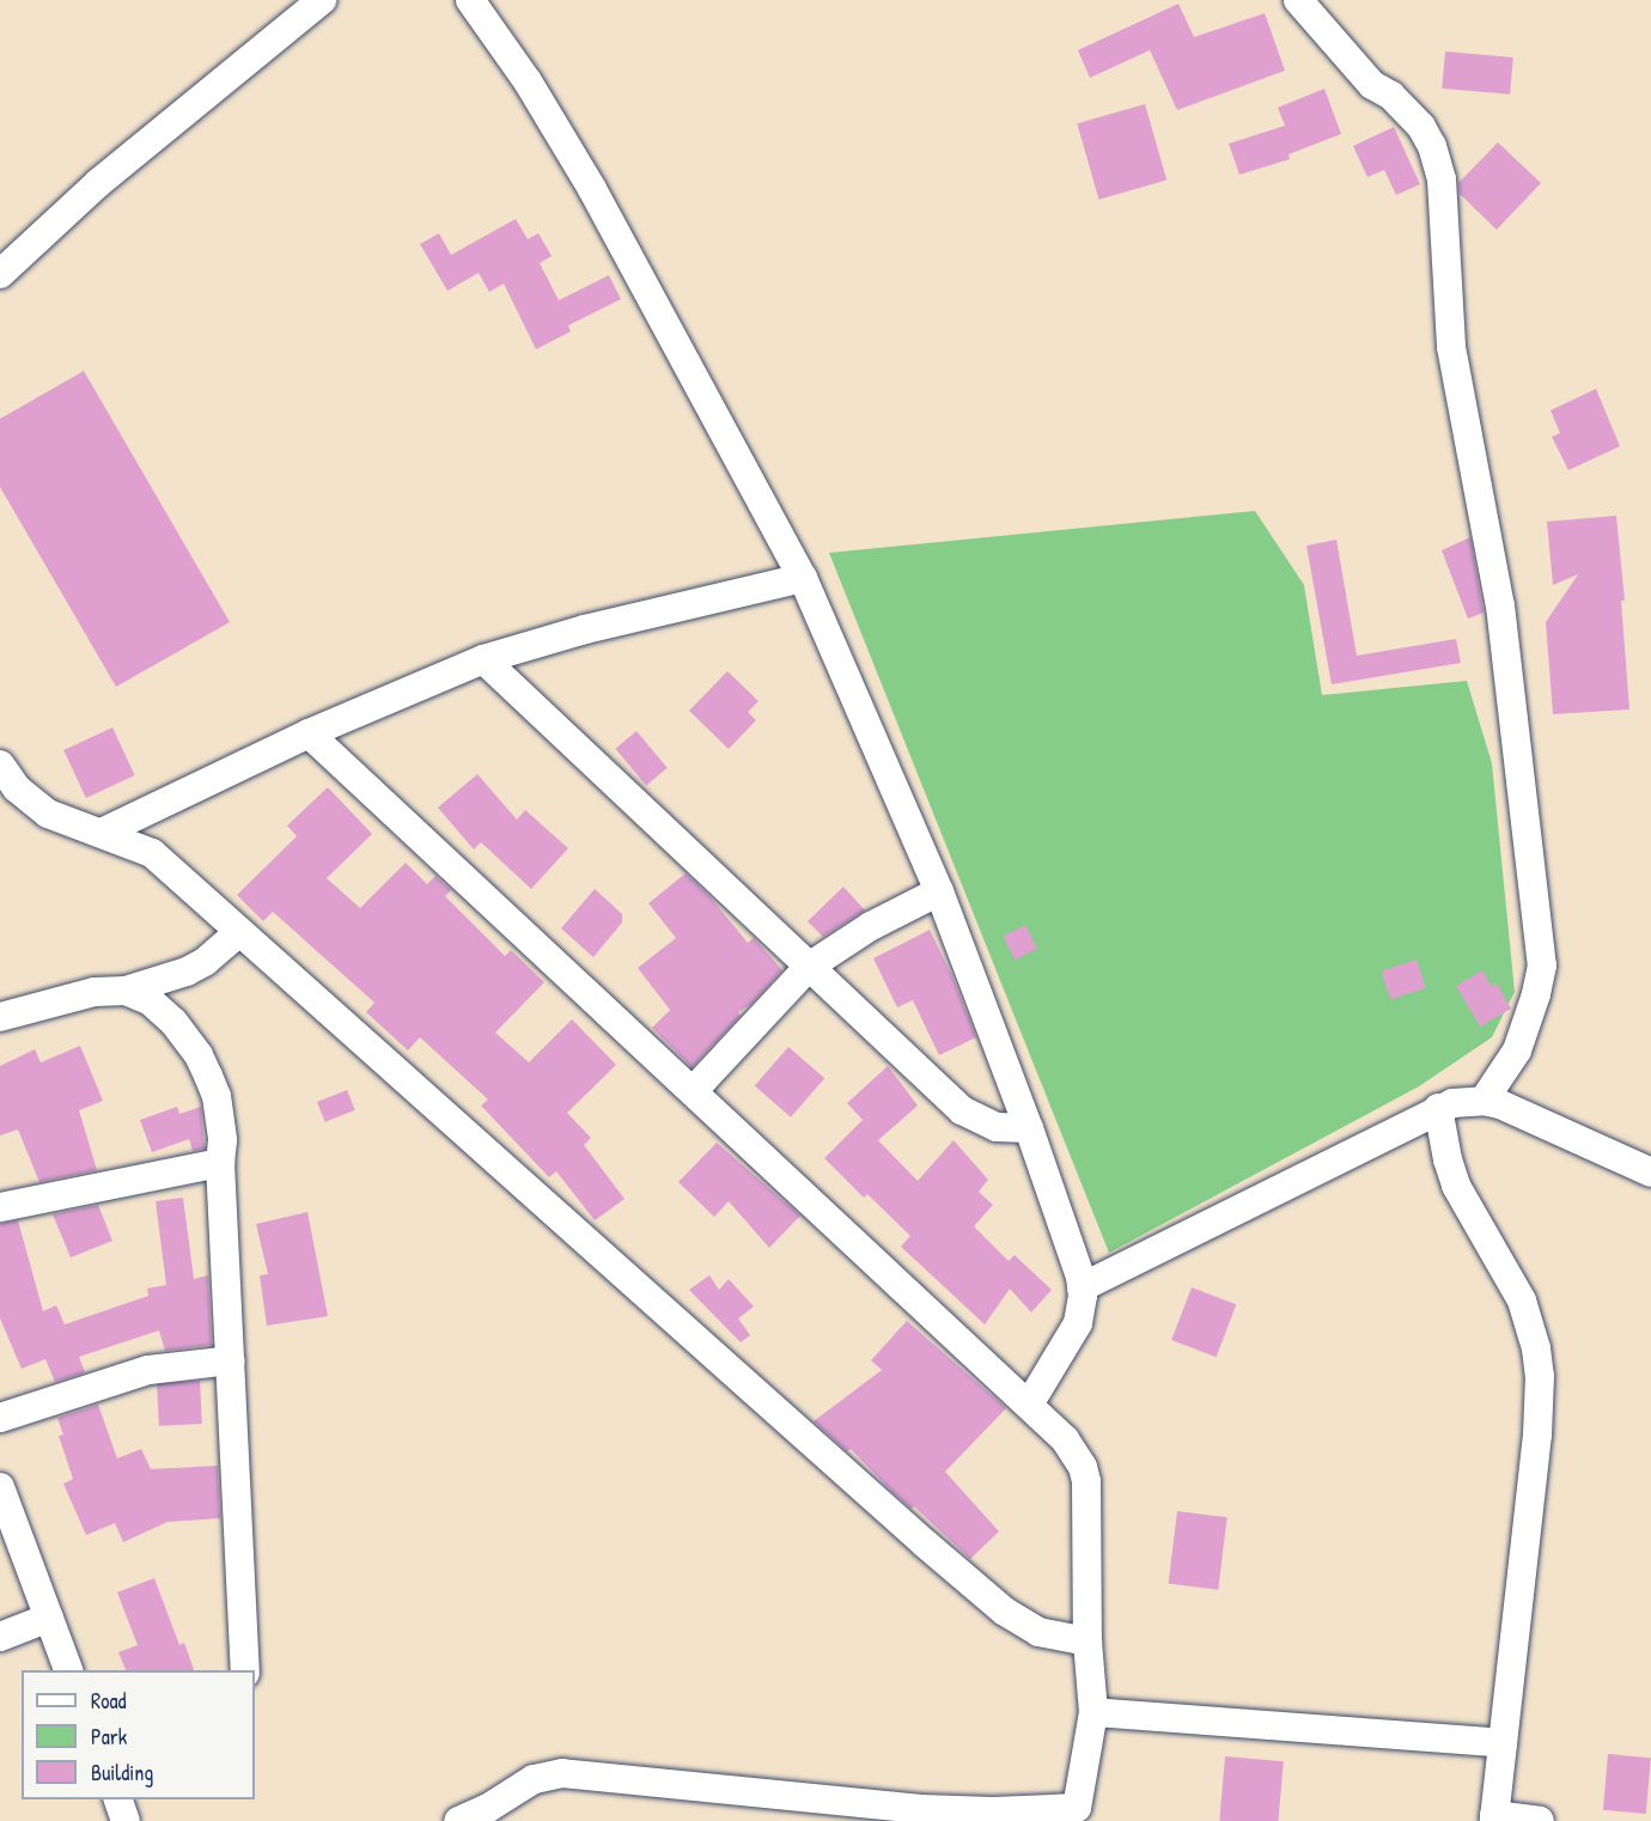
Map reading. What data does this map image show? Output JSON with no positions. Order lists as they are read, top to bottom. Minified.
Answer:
{"legend":["Road","Park","Building"]}
